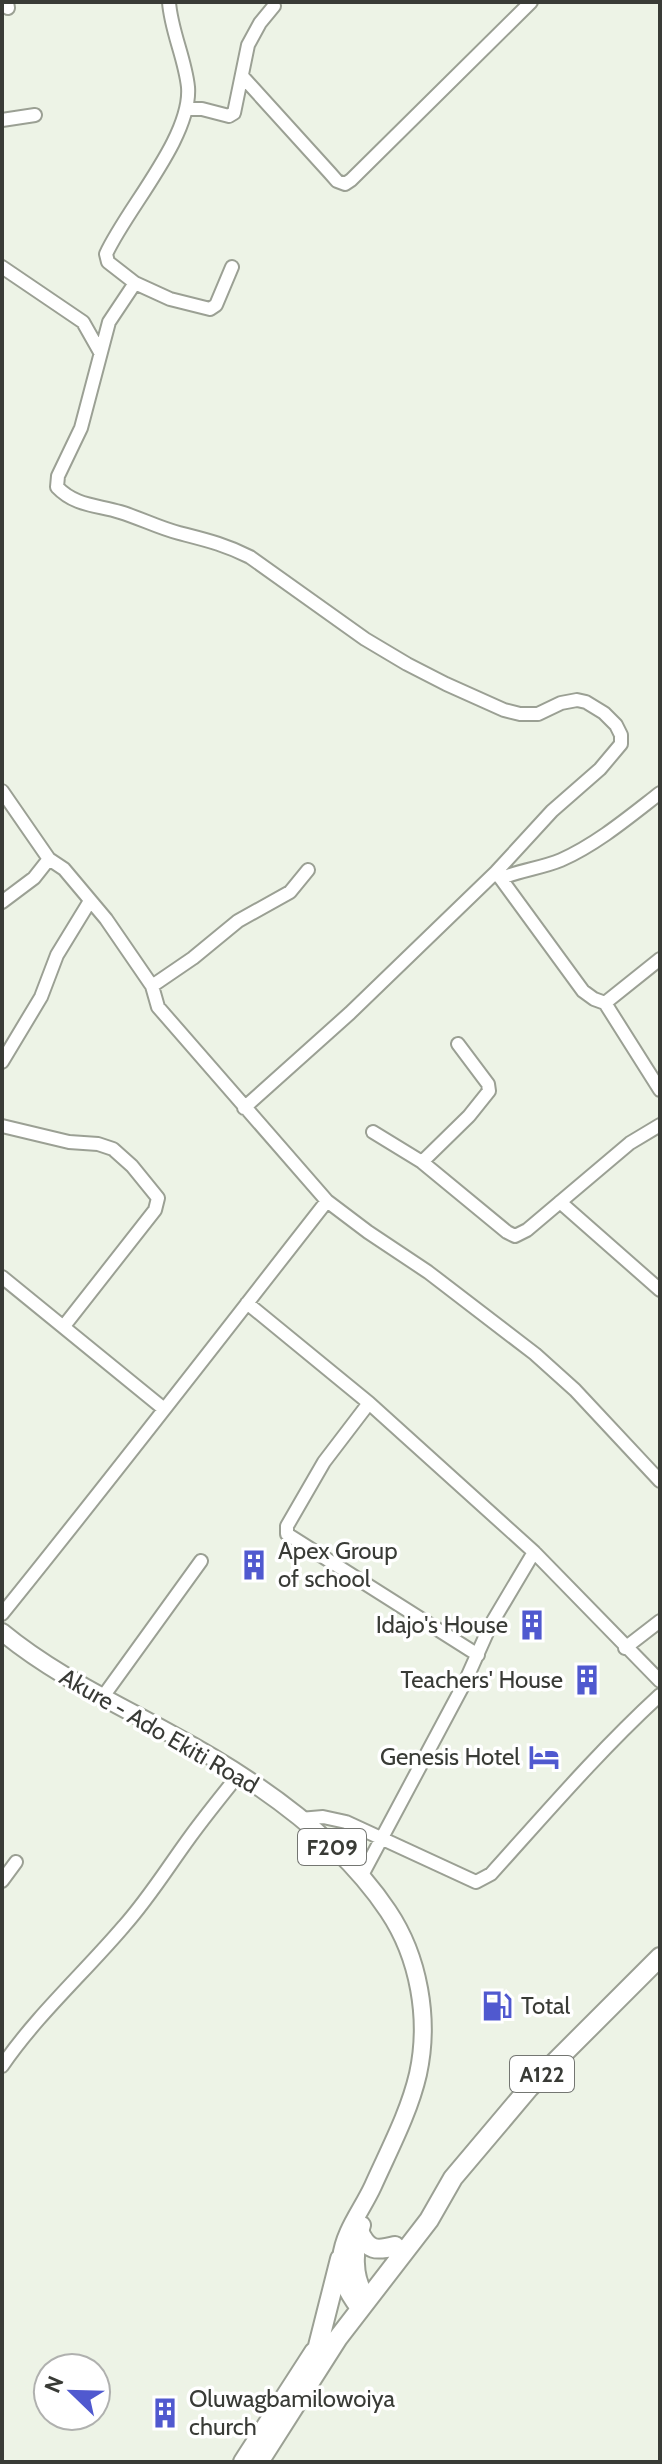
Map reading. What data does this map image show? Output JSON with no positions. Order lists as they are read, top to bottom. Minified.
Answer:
{"streets":{"highway":["A122"],"main road":["Akure - Ado Ekiti Road","F209"]},"crossings":[["Akure - Ado Ekiti Road","F209"],["F209","A122"]],"places":{"building":["Apex Group of school","Idajo's House","Teachers' House","Oluwagbamilowoiya church"],"hotel":["Genesis Hotel"],"fuel station":["Total"]},"north":"top left"}
